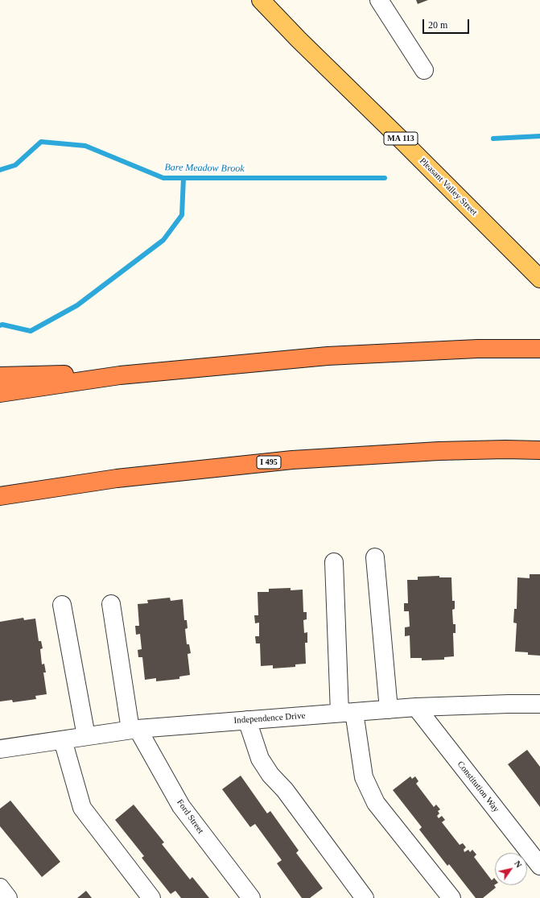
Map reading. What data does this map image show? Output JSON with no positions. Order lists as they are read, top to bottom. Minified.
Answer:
{"streets":{"highway":["I 495"],"main road":["MA 113","Pleasant Valley Street"],"street":["Independence Drive","Constitution Way","Ford Street"]},"crossings":[["Independence Drive","Constitution Way"],["Independence Drive","Ford Street"]],"water":["Bare Meadow Brook"],"scale_bar":"20 m","north":"top right"}
